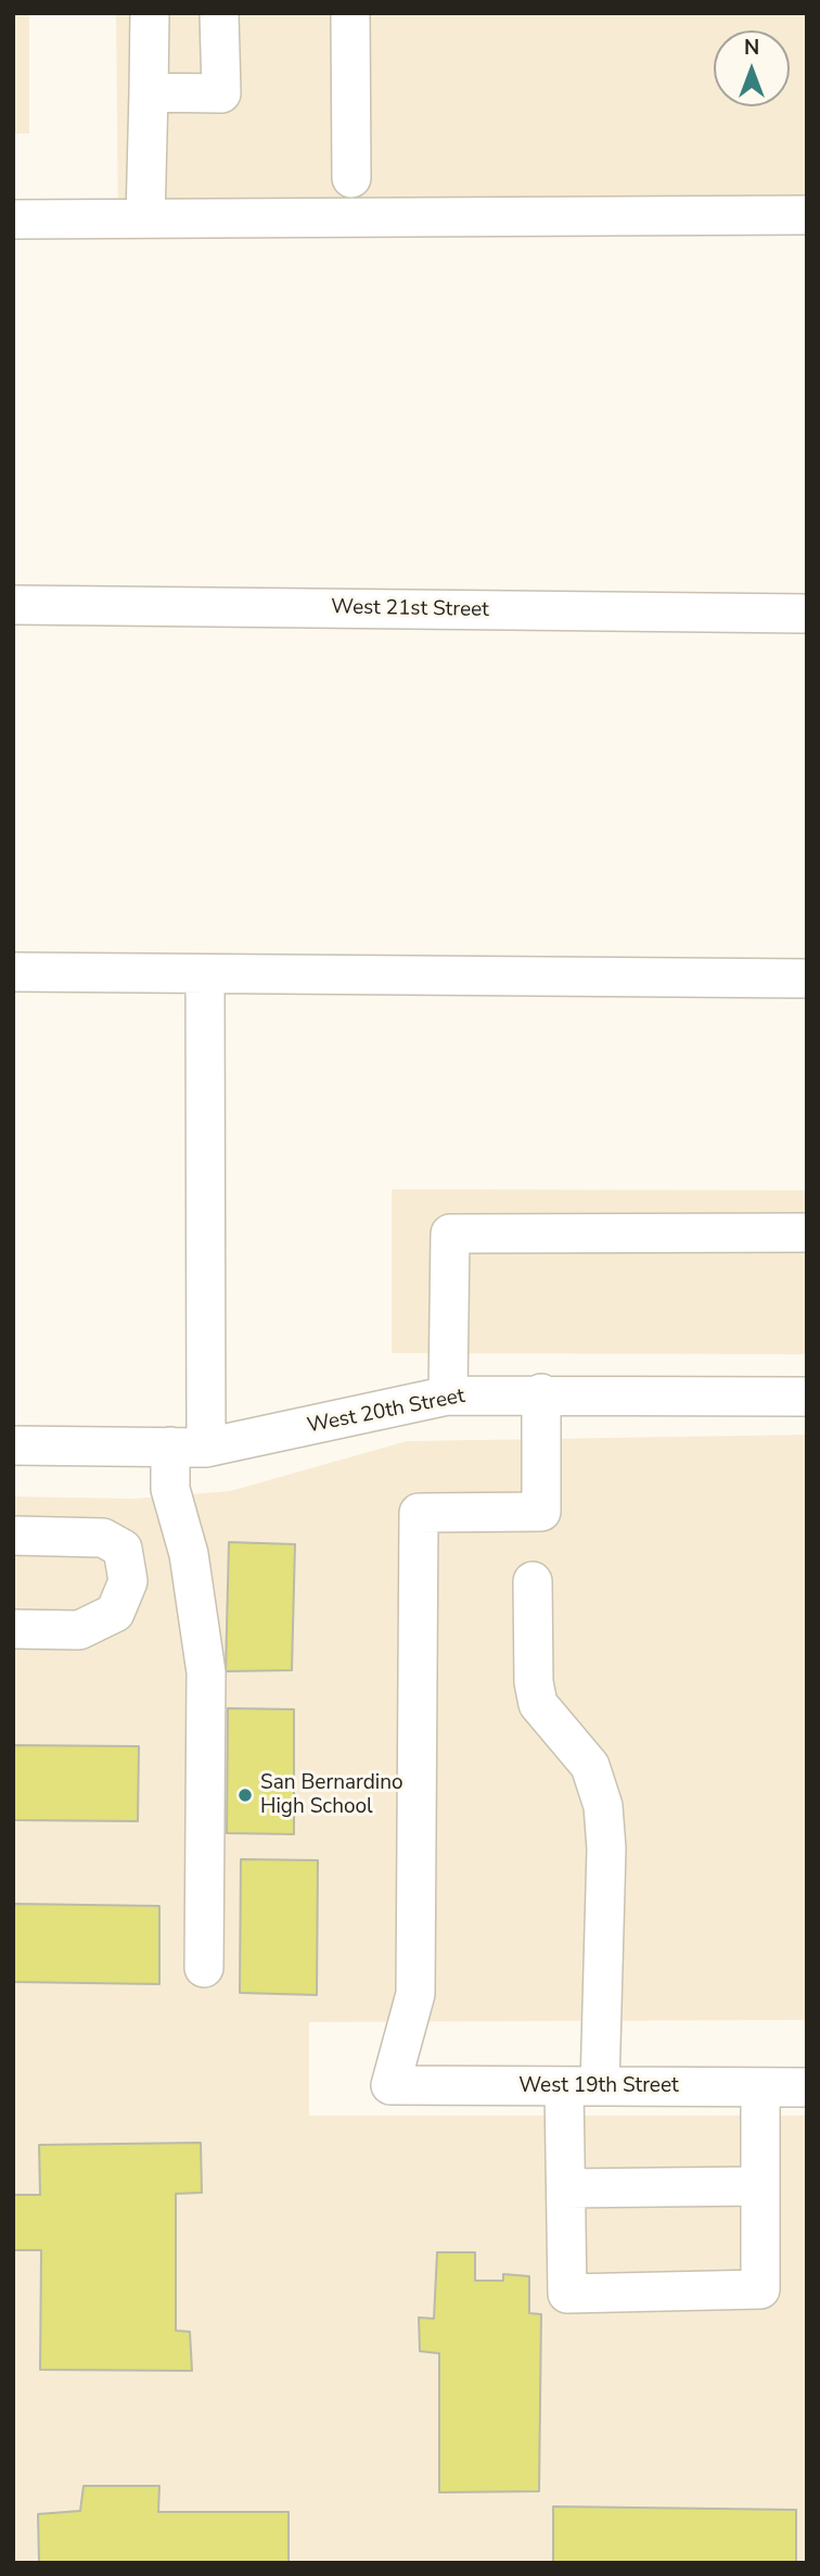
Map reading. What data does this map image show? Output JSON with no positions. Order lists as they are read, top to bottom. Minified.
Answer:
{"streets":{"street":["West 21st Street","West 20th Street","West 19th Street"]},"crossings":[["West 20th Street","West 19th Street"]],"places":["San Bernardino High School"],"north":"top"}
